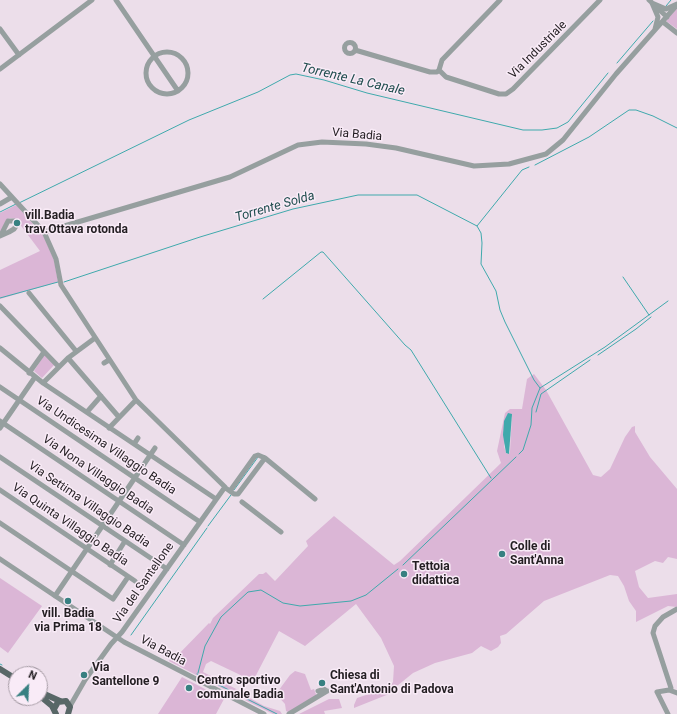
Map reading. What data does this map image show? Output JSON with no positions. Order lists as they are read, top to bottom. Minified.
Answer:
{"streets":{"street":["Via Industriale","Via Badia","Via Undicesima Villaggio Badia","Via Nona Villaggio Badia","Via Settima Villaggio Badia","Via Quinta Villaggio Badia","Via del Santellone"]},"crossings":[["Via Badia","Via del Santellone"],["Via Undicesima Villaggio Badia","Via del Santellone"],["Via Nona Villaggio Badia","Via del Santellone"],["Via Settima Villaggio Badia","Via del Santellone"]],"water":["Torrente La Canale","Torrente Solda"],"places":["vill.Badia trav.Ottava rotonda","Colle di Sant'Anna","Tettoia didattica","vill. Badia via Prima 18","Via Santellone 9","Chiesa di Sant'Antonio di Padova","Centro sportivo comunale Badia"],"north":"top right"}
